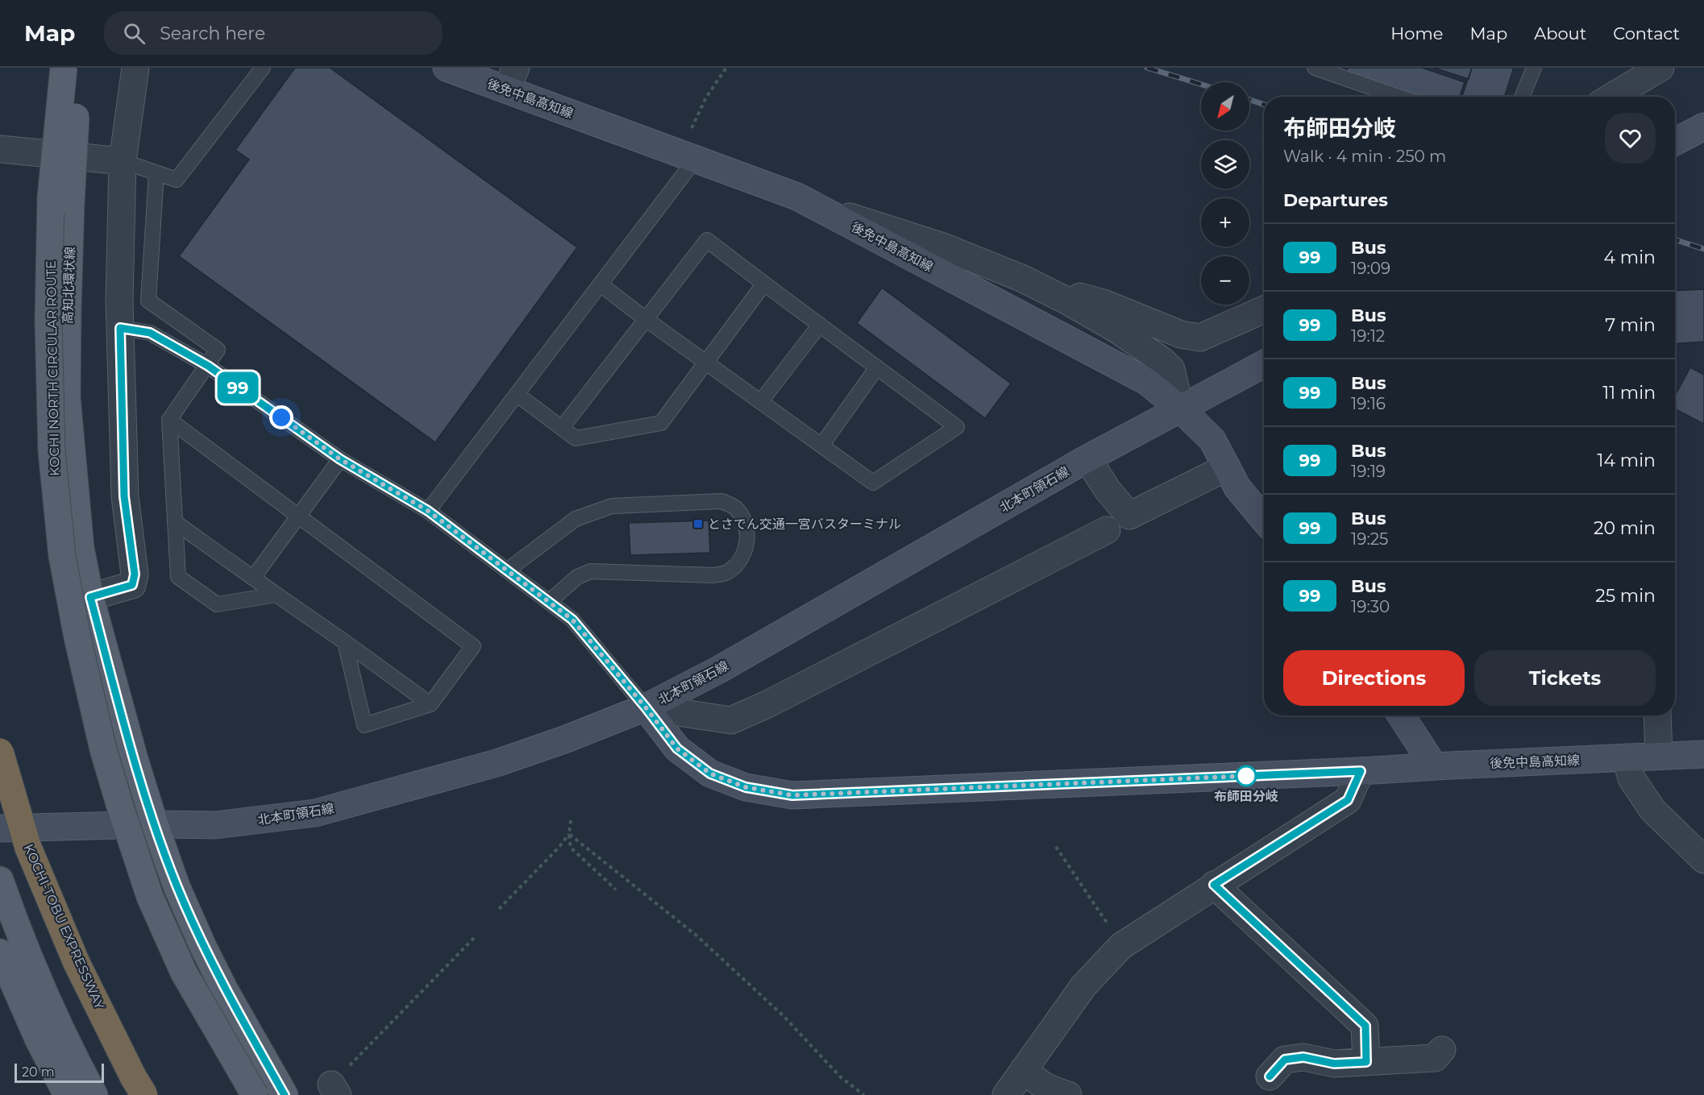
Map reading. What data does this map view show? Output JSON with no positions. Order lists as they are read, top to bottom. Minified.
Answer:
{"streets":{"highway":["KOCHI-TOBU EXPRESSWAY"],"main road":["後免中島高知線","高知北環状線","KOCHI NORTH CIRCULAR ROUTE","北本町領石線"]},"crossings":[["後免中島高知線","北本町領石線"],["高知北環状線","北本町領石線"]],"places":{"transit":["とさでん交通一宮バスターミナル"],"other":["布師田分岐"]},"lines":["bus line 99"],"scale_bar":"20 m","north":"bottom left","page":{"header":"Map","search":"Search here","nav":["Home","Map","About","Contact"],"on_map":"99","map_buttons":["+","−"],"heading":[["布師田分岐","Walk · 4 min · 250 m"],"Departures"],"list":[{"mark":"99","name":"Bus","note":"19:09","value":"4 min"},{"mark":"99","name":"Bus","note":"19:12","value":"7 min"},{"mark":"99","name":"Bus","note":"19:16","value":"11 min"},{"mark":"99","name":"Bus","note":"19:19","value":"14 min"},{"mark":"99","name":"Bus","note":"19:25","value":"20 min"},{"mark":"99","name":"Bus","note":"19:30","value":"25 min"}],"buttons":["Directions","Tickets"],"scale":"20 m"}}
